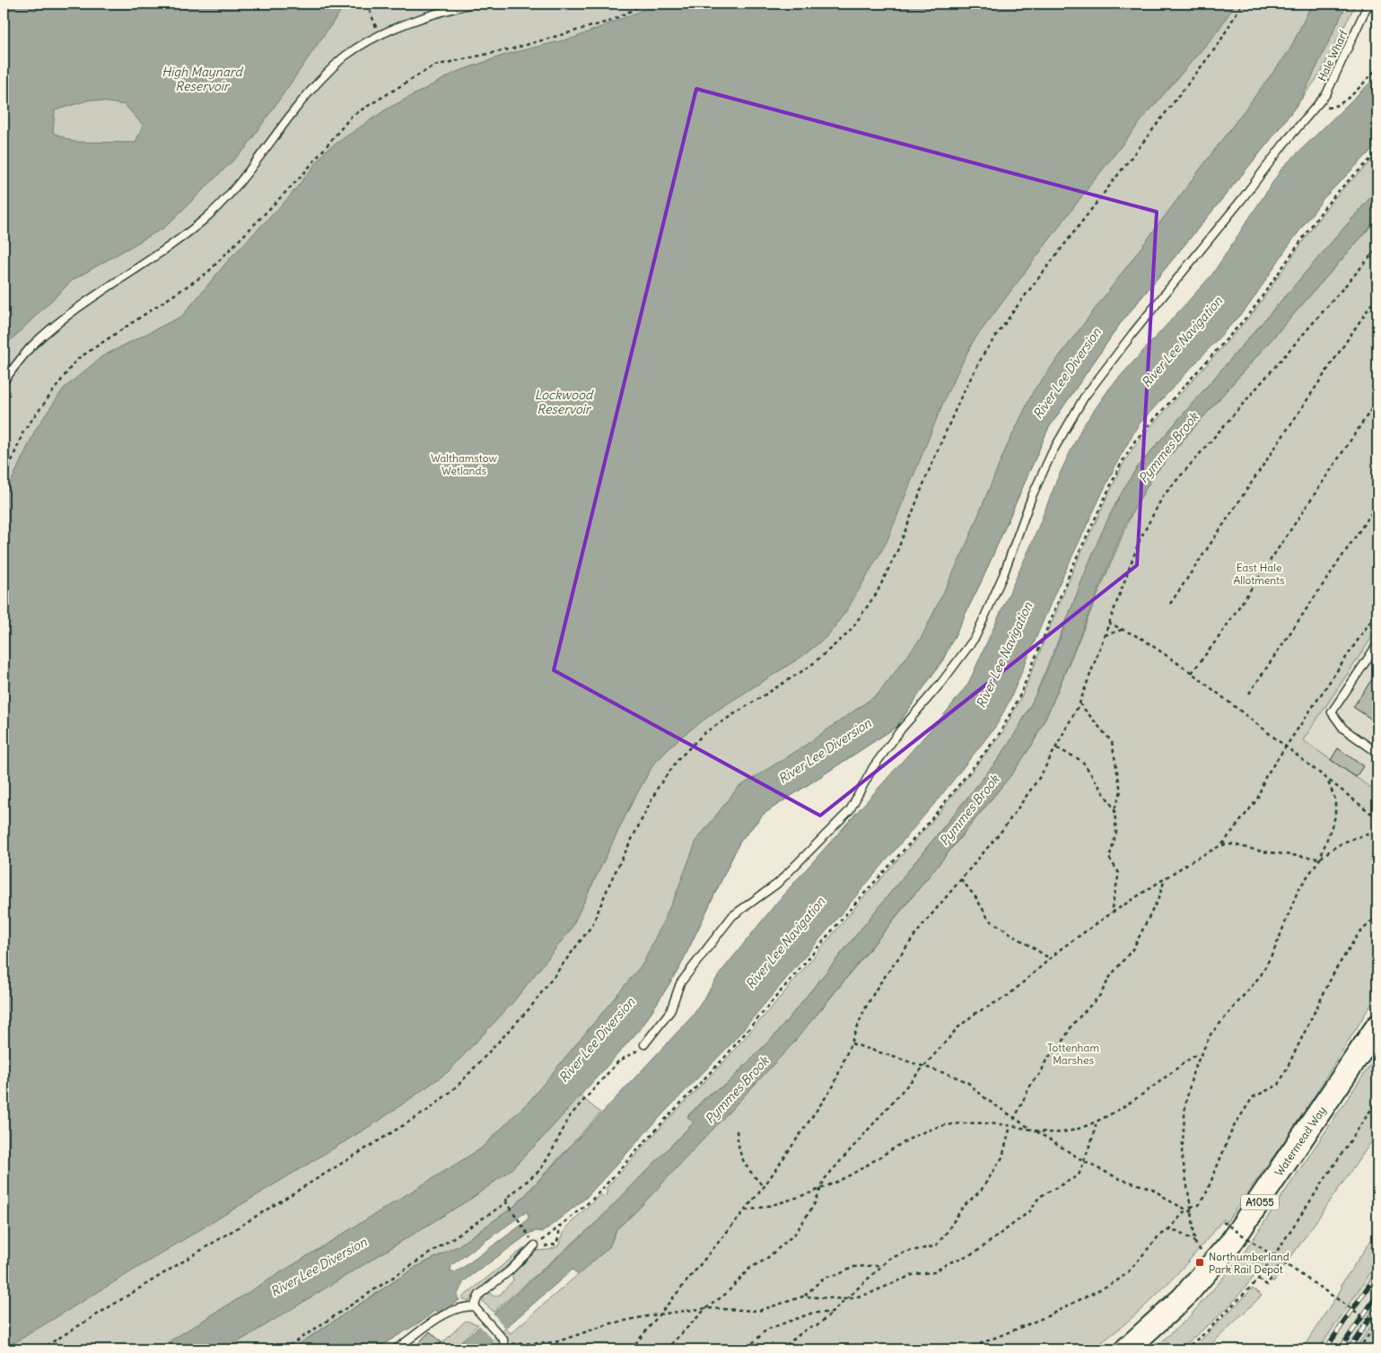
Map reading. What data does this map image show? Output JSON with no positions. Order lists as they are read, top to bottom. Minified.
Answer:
{"streets":{"main road":["Watermead Way","A1055"],"lane":["Hale Wharf"]},"water":["High Maynard Reservoir","River Lee Navigation","River Lee Diversion","Lockwood Reservoir","Pymmes Brook"],"parks":["Walthamstow Wetlands","East Hale Allotments","Tottenham Marshes"],"places":{"transit":["Northumberland Park Rail Depot"]}}
